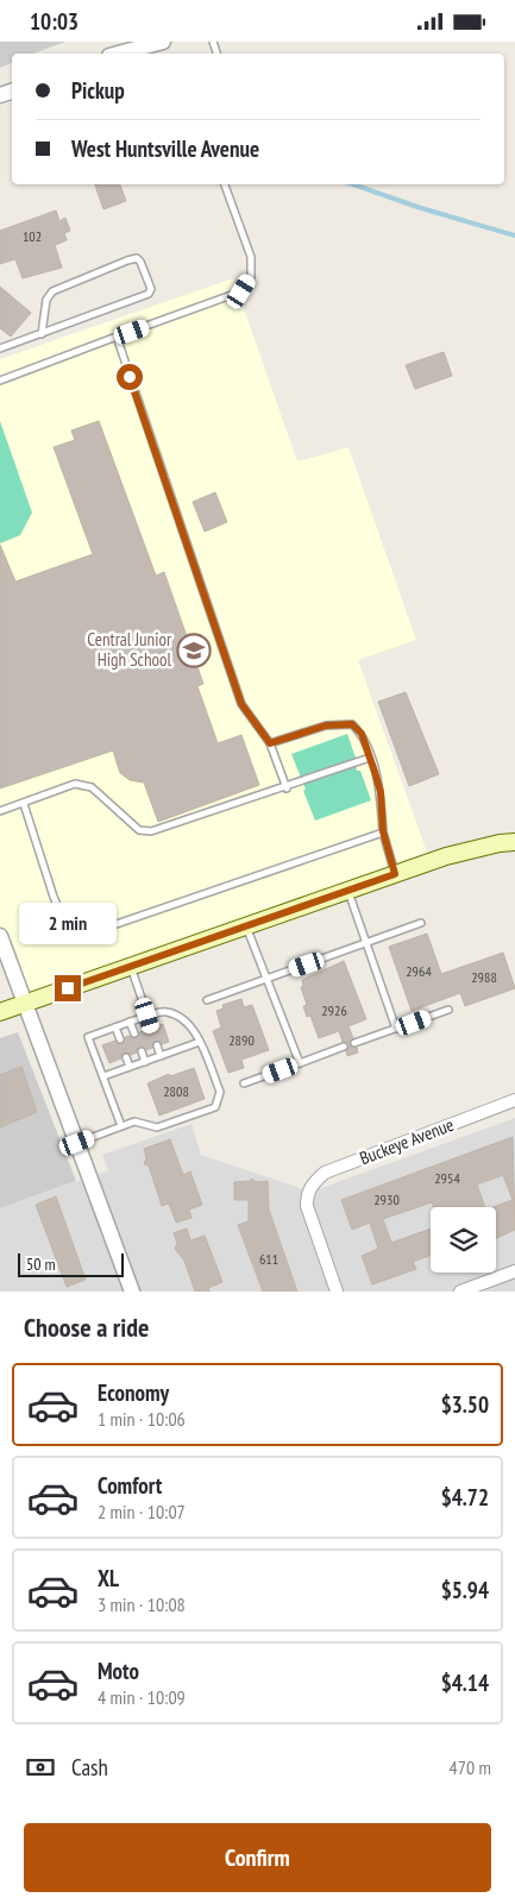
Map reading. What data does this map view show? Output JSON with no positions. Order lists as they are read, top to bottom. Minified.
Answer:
{"streets":{"street":["Buckeye Avenue"]},"places":{"school or university":["Central Junior High School"]},"house_numbers":["102","2964","2988","2926","2890","2808","2954","2930","611"],"scale_bar":"50 m","page":{"status":"10:03","banner":["Pickup","West Huntsville Avenue"],"bubble":"2 min","scale":"50 m","heading":"Choose a ride","list":[{"name":"Economy","note":"1 min · 10:06","value":"$3.50"},{"name":"Comfort","note":"2 min · 10:07","value":"$4.72"},{"name":"XL","note":"3 min · 10:08","value":"$5.94"},{"name":"Moto","note":"4 min · 10:09","value":"$4.14"}],"pay":["Cash","470 m"],"buttons":"Confirm"}}
